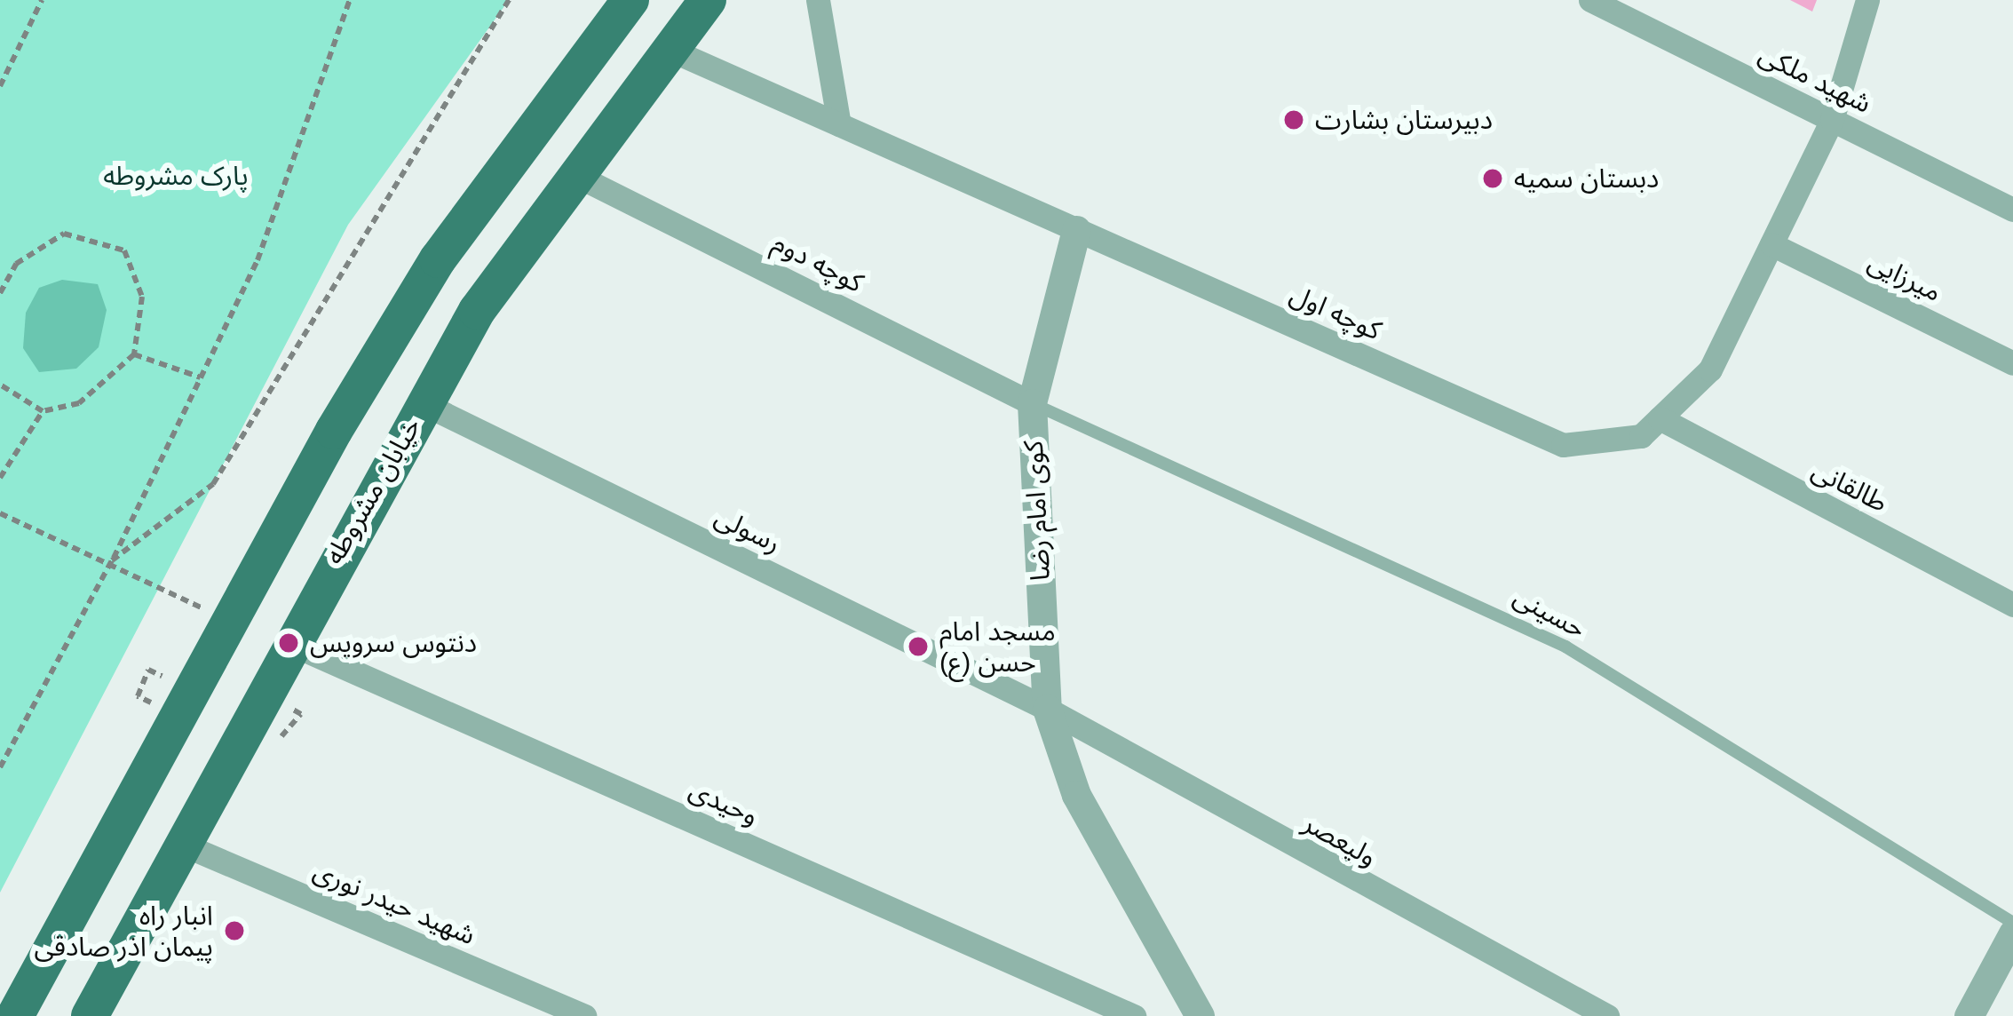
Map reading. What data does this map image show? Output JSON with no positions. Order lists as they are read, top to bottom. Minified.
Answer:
{"streets":{"main road":["خیابان مشروطه"],"street":["شهید ملکی","کوچه دوم","میرزایی","کوچه اول","طالقانی","کوی امام رضا","رسولی","وحیدی","ولیعصر","شهید حیدر نوری"],"lane":["حسینی"]},"crossings":[["شهید ملکی","کوچه اول"],["کوچه دوم","خیابان مشروطه"],["کوچه دوم","کوی امام رضا"],["کوچه دوم","حسینی"],["میرزایی","کوچه اول"],["کوچه اول","طالقانی"],["کوچه اول","خیابان مشروطه"],["کوچه اول","کوی امام رضا"],["خیابان مشروطه","رسولی"],["خیابان مشروطه","وحیدی"],["خیابان مشروطه","شهید حیدر نوری"],["کوی امام رضا","رسولی"],["کوی امام رضا","حسینی"],["کوی امام رضا","ولیعصر"],["رسولی","ولیعصر"]],"parks":["پارک مشروطه"],"places":["دبیرستان بشارت","دبستان سمیه","دنتوس سرویس","مسجد امام حسن (ع)","انبار راه پیمان اذر صادقی"]}
